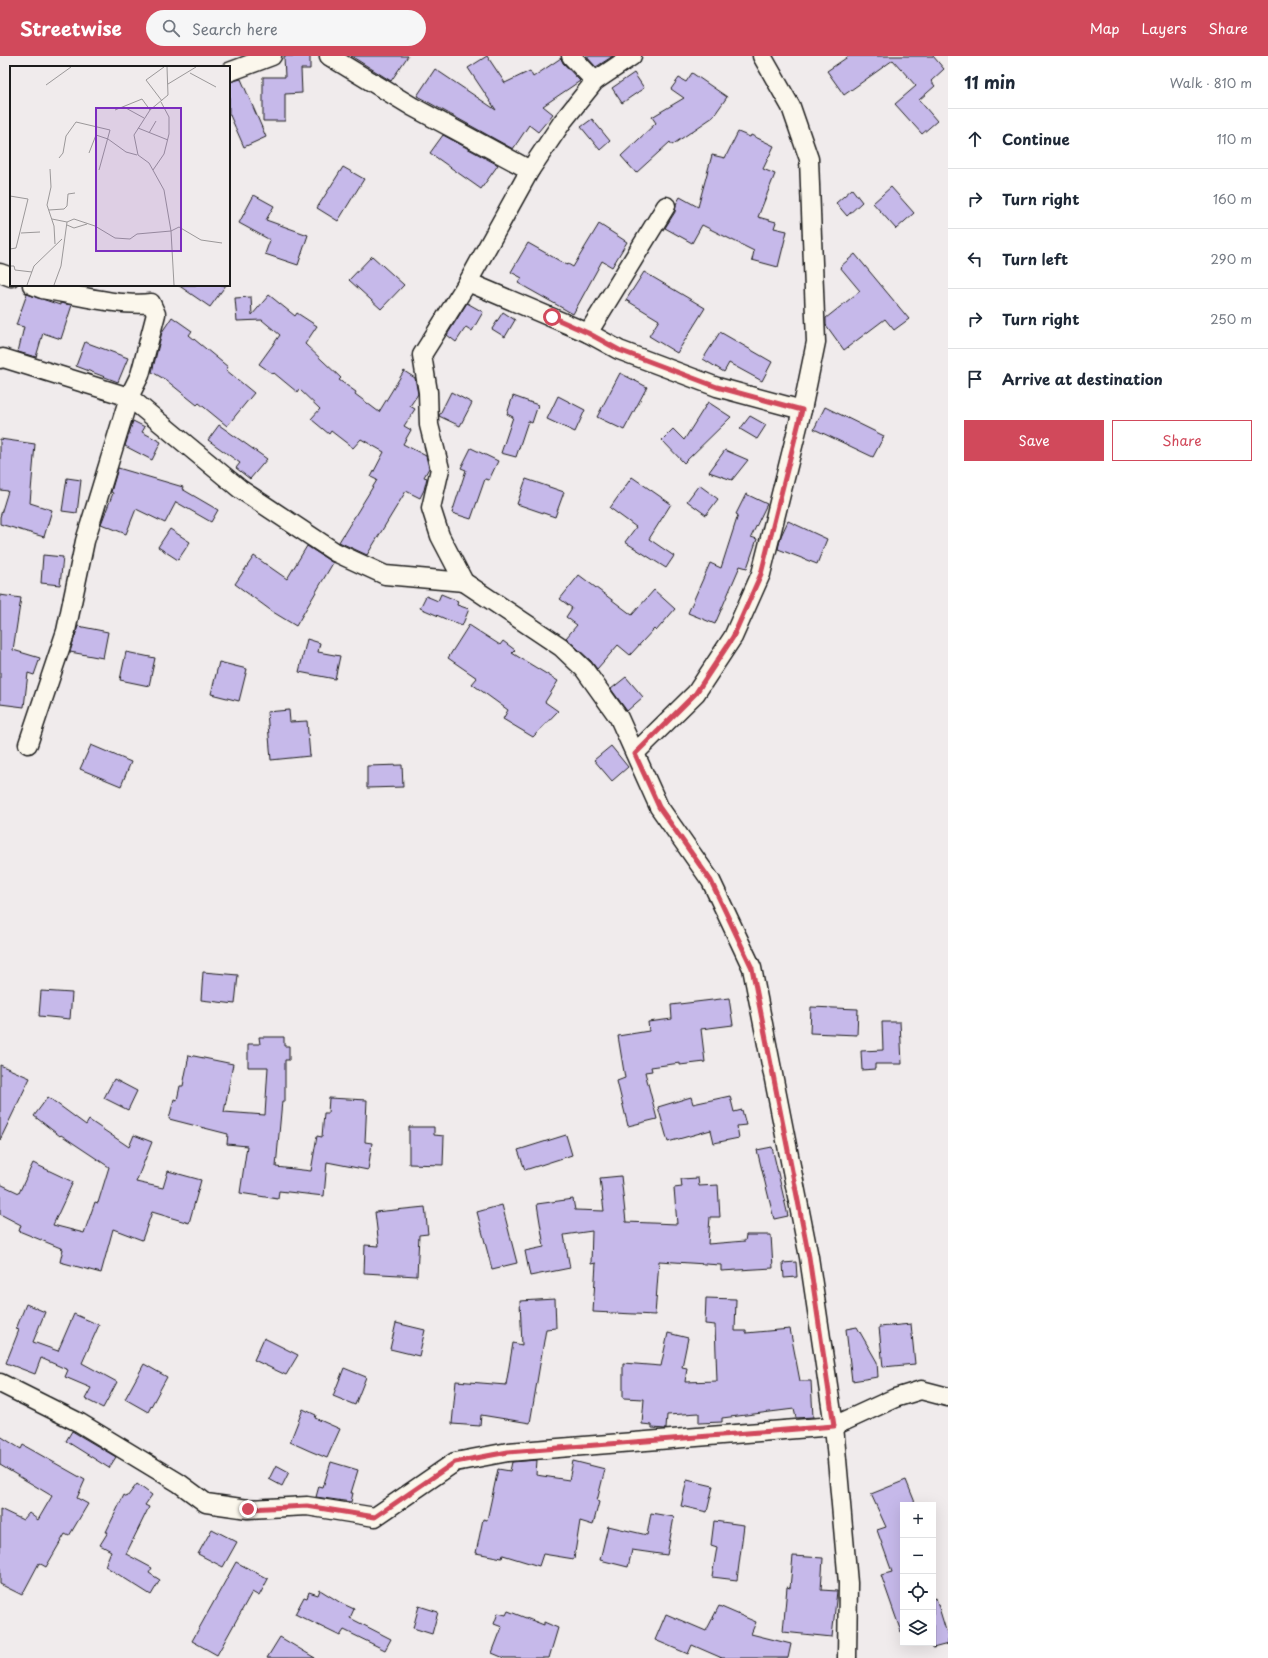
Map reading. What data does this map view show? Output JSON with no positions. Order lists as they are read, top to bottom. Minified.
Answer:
{"page":{"header":"Streetwise","search":"Search here","nav":["Map","Layers","Share"],"heading":["11 min","Walk · 810 m"],"list":[["Continue","110 m"],["Turn right","160 m"],["Turn left","290 m"],["Turn right","250 m"],"Arrive at destination"],"buttons":["Save","Share"],"map_buttons":["+","−"]}}
